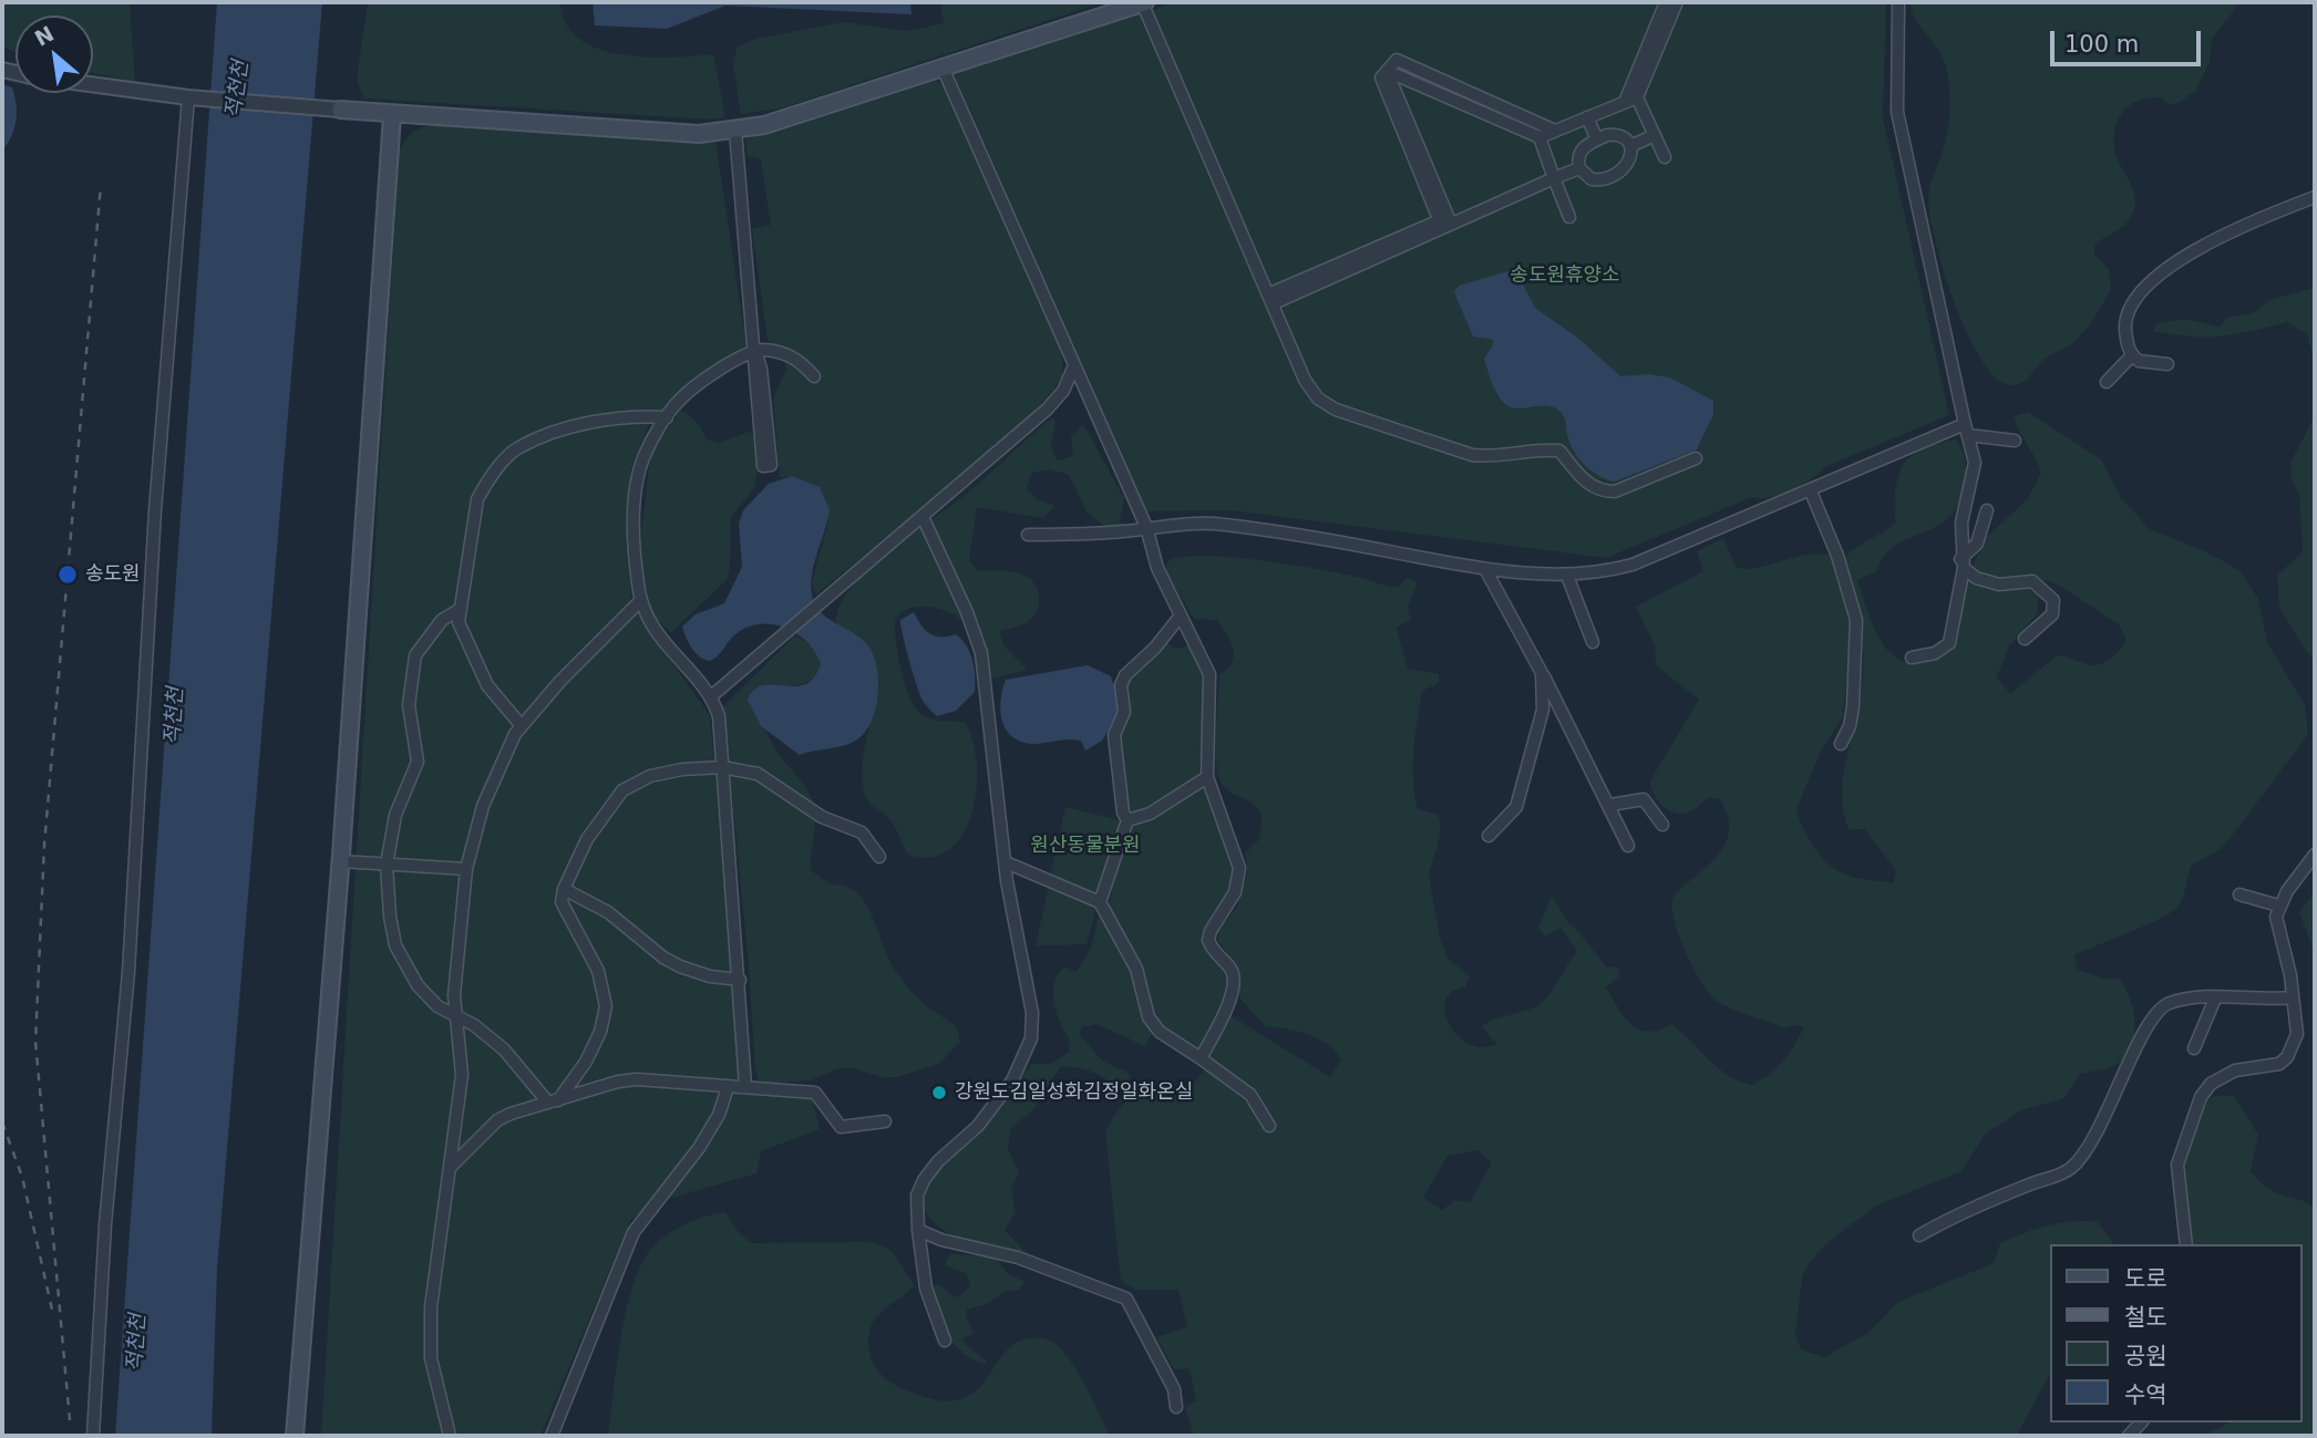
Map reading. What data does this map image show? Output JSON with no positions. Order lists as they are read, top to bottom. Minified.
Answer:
{"water":["적천천"],"parks":["송도원휴양소","원산동물분원"],"places":["송도원","강원도김일성화김정일화온실"],"legend":["도로","철도","공원","수역"],"scale_bar":"100 m","north":"top left"}
